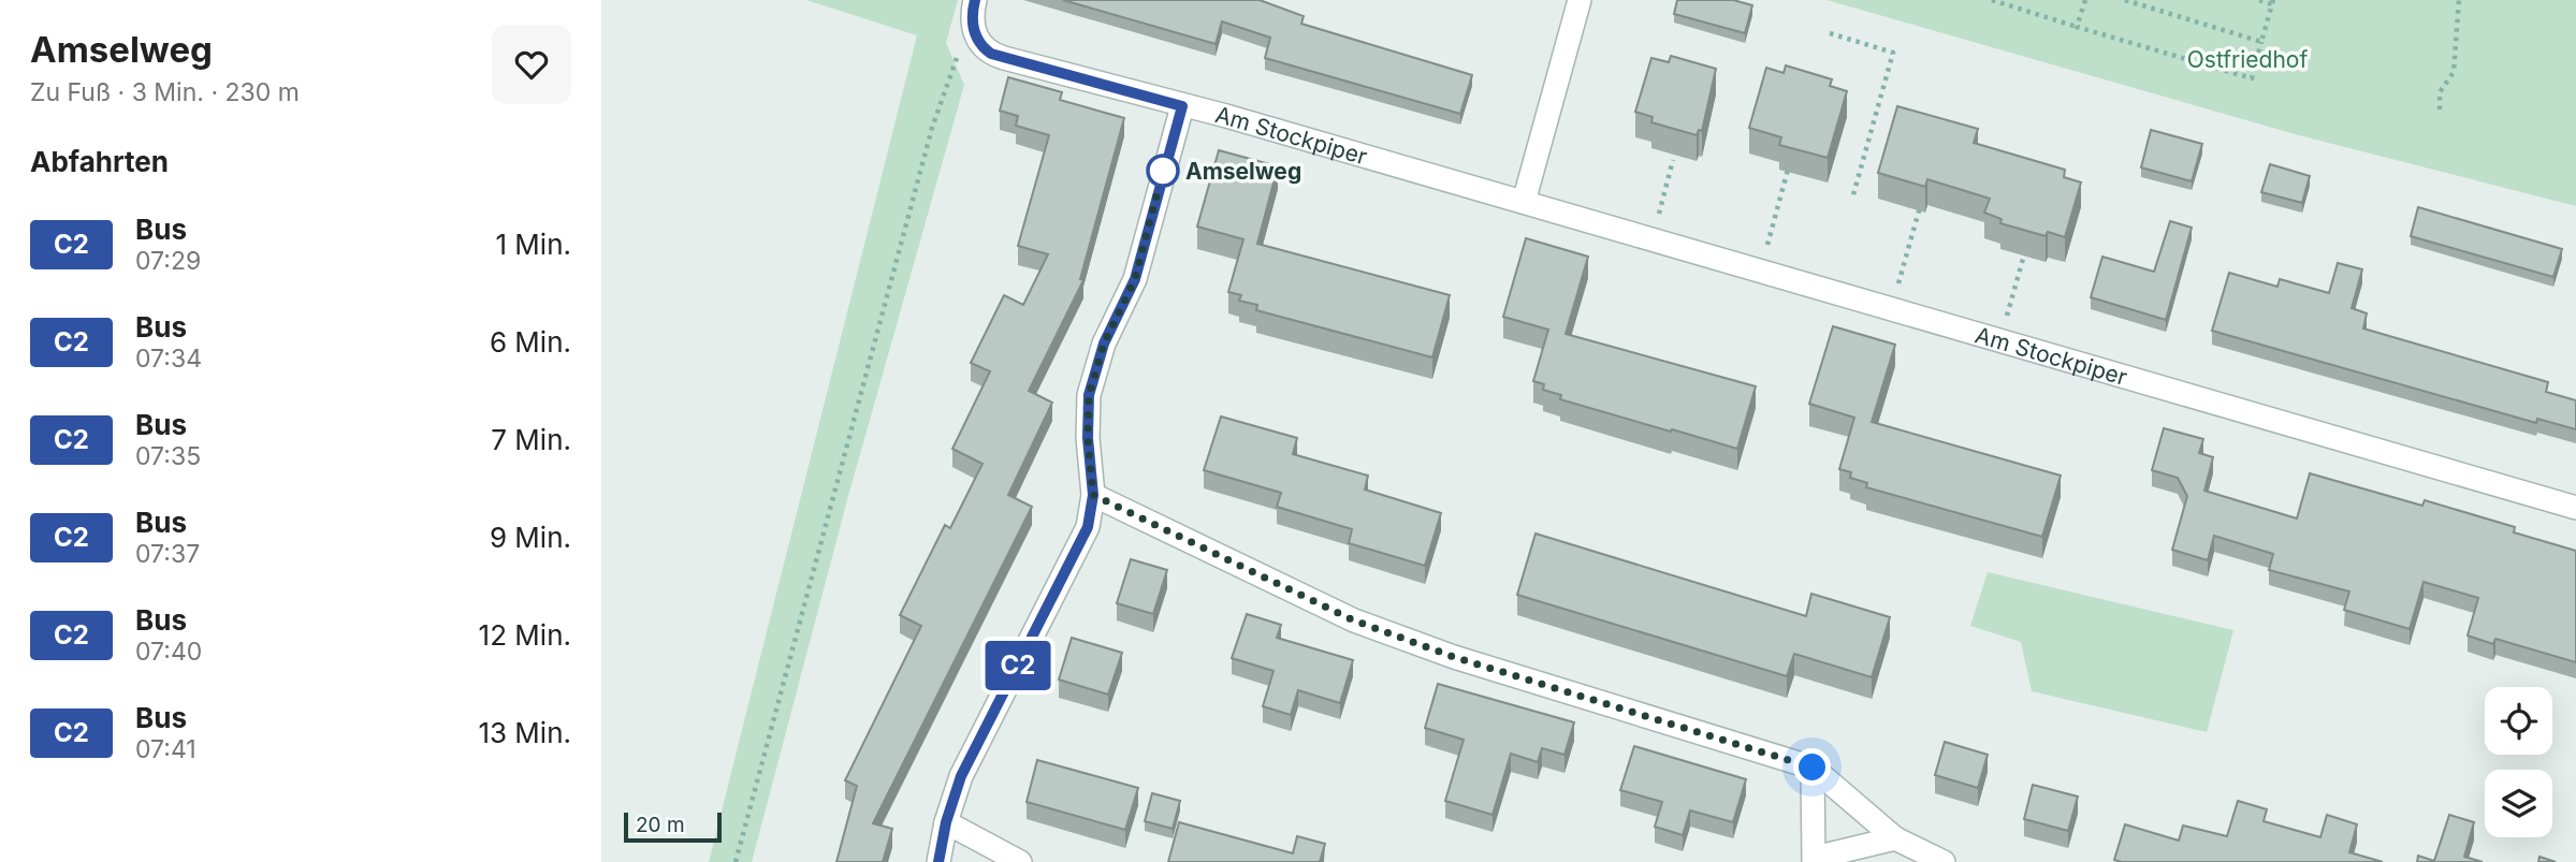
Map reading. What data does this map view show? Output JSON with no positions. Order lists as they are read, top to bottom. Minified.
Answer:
{"streets":{"street":["Am Stockpiper"]},"parks":["Ostfriedhof"],"places":["Amselweg"],"lines":["bus line C2"],"scale_bar":"20 m","page":{"heading":[["Amselweg","Zu Fuß · 3 Min. · 230 m"],"Abfahrten"],"on_map":"C2","list":[{"mark":"C2","name":"Bus","note":"07:29","value":"1 Min."},{"mark":"C2","name":"Bus","note":"07:34","value":"6 Min."},{"mark":"C2","name":"Bus","note":"07:35","value":"7 Min."},{"mark":"C2","name":"Bus","note":"07:37","value":"9 Min."},{"mark":"C2","name":"Bus","note":"07:40","value":"12 Min."},{"mark":"C2","name":"Bus","note":"07:41","value":"13 Min."}],"scale":"20 m"}}
